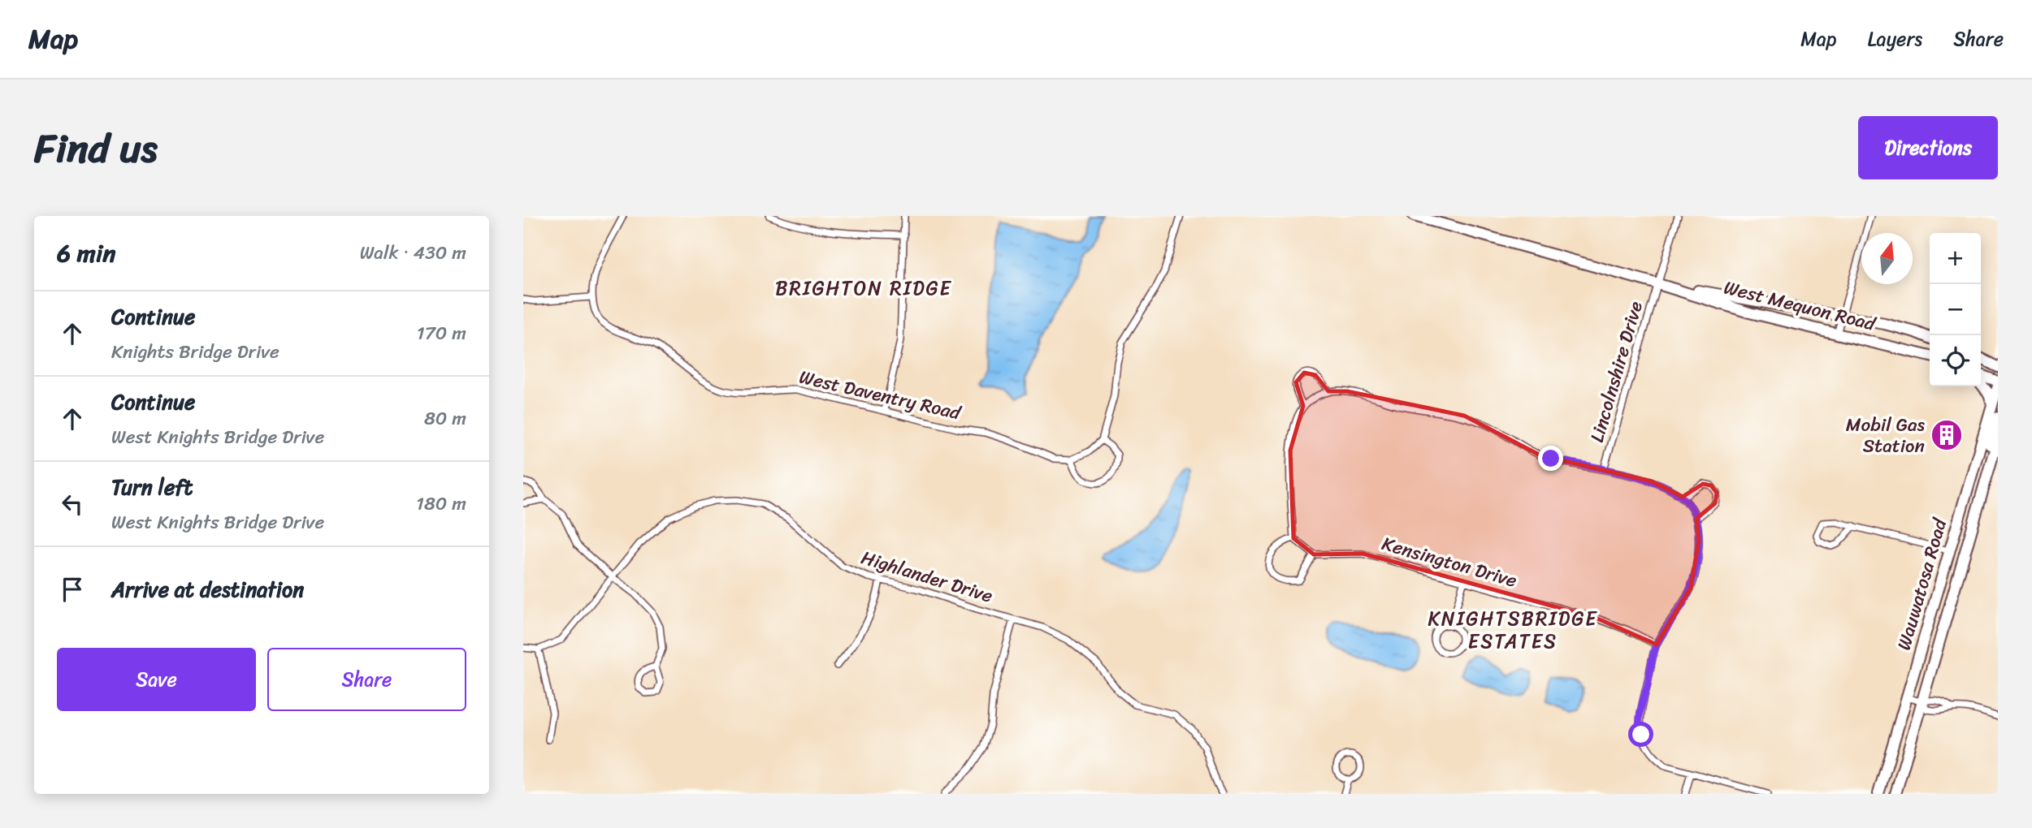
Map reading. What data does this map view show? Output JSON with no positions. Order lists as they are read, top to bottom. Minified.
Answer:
{"streets":{"main road":["West Mequon Road","Wauwatosa Road"],"street":["Lincolnshire Drive","West Daventry Road","Kensington Drive","Highlander Drive"]},"crossings":[["West Mequon Road","Lincolnshire Drive"]],"districts":["BRIGHTON RIDGE","KNIGHTSBRIDGE ESTATES"],"places":{"building":["Mobil Gas Station"]},"north":"top","page":{"header":"Map","nav":["Map","Layers","Share"],"title":"Find us","buttons":["Directions",["Save","Share"]],"heading":["6 min","Walk · 430 m"],"map_buttons":["+","−"],"list":[["Continue","Knights Bridge Drive","170 m"],["Continue","West Knights Bridge Drive","80 m"],["Turn left","West Knights Bridge Drive","180 m"],"Arrive at destination"]}}
